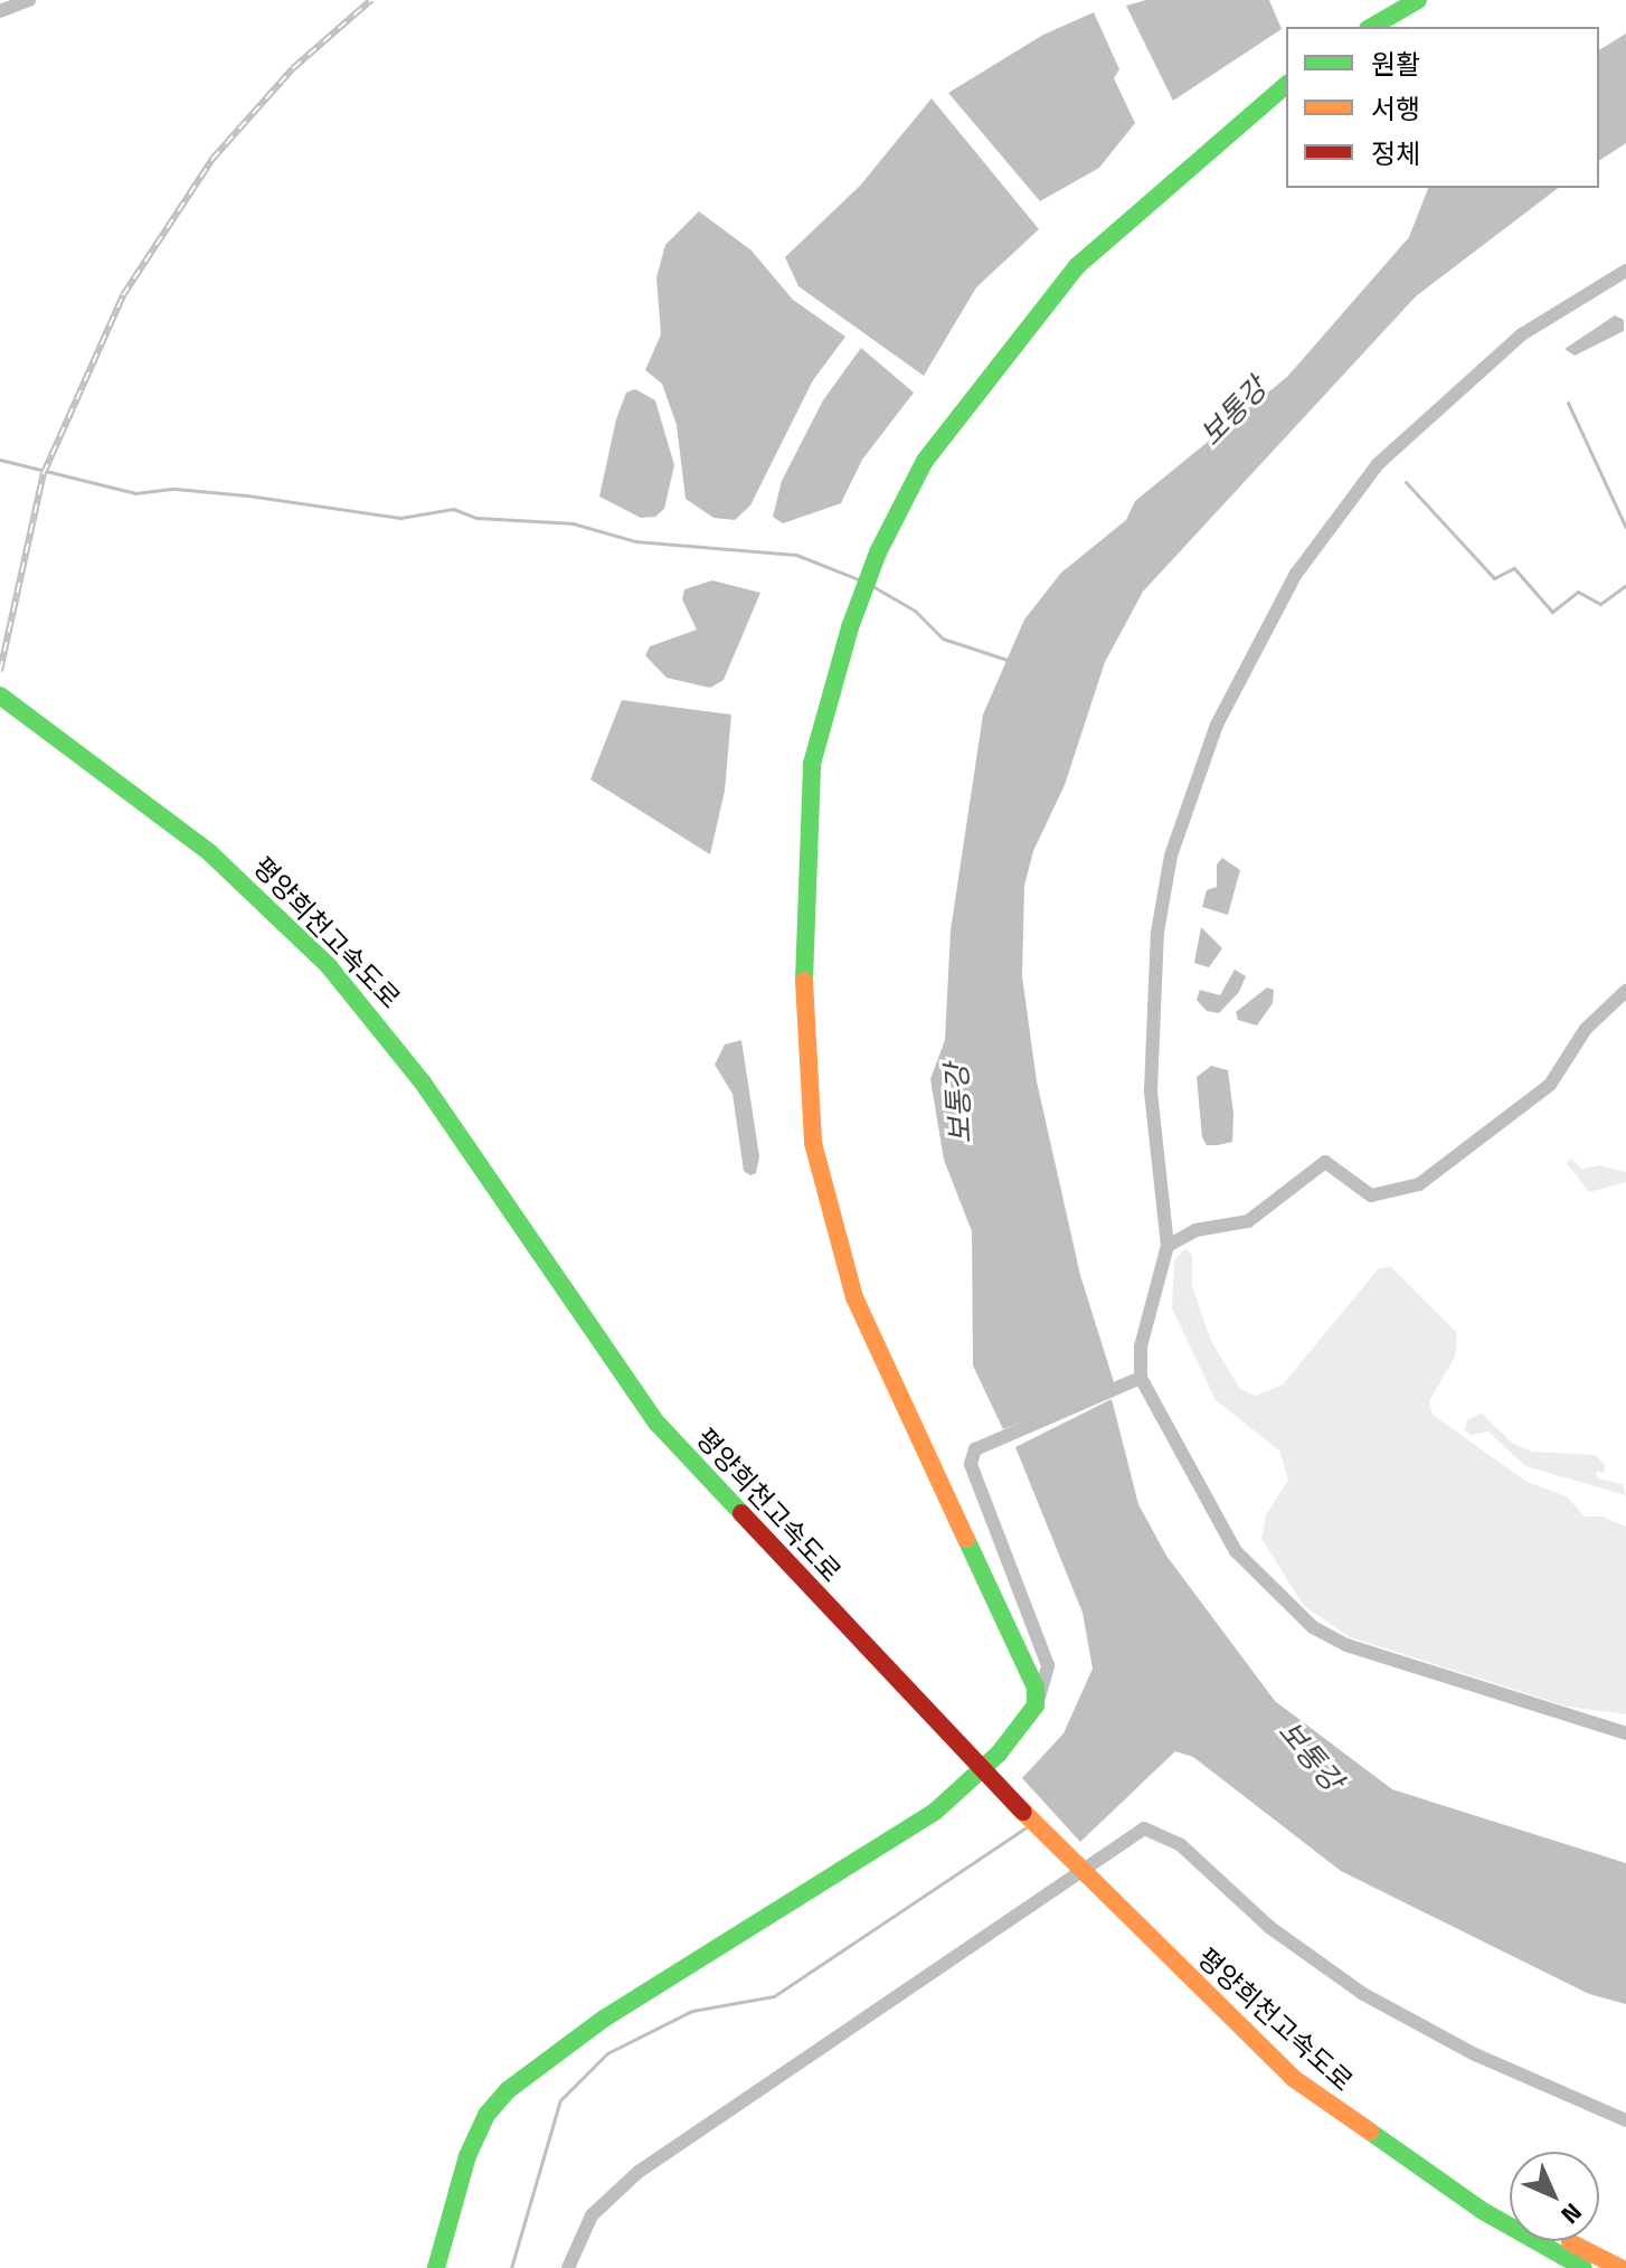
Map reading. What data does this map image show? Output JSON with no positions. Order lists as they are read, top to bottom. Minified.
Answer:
{"streets":{"main road":["평양희천고속도로"]},"water":["보통강"],"legend":["원활","서행","정체"],"north":"bottom right"}
